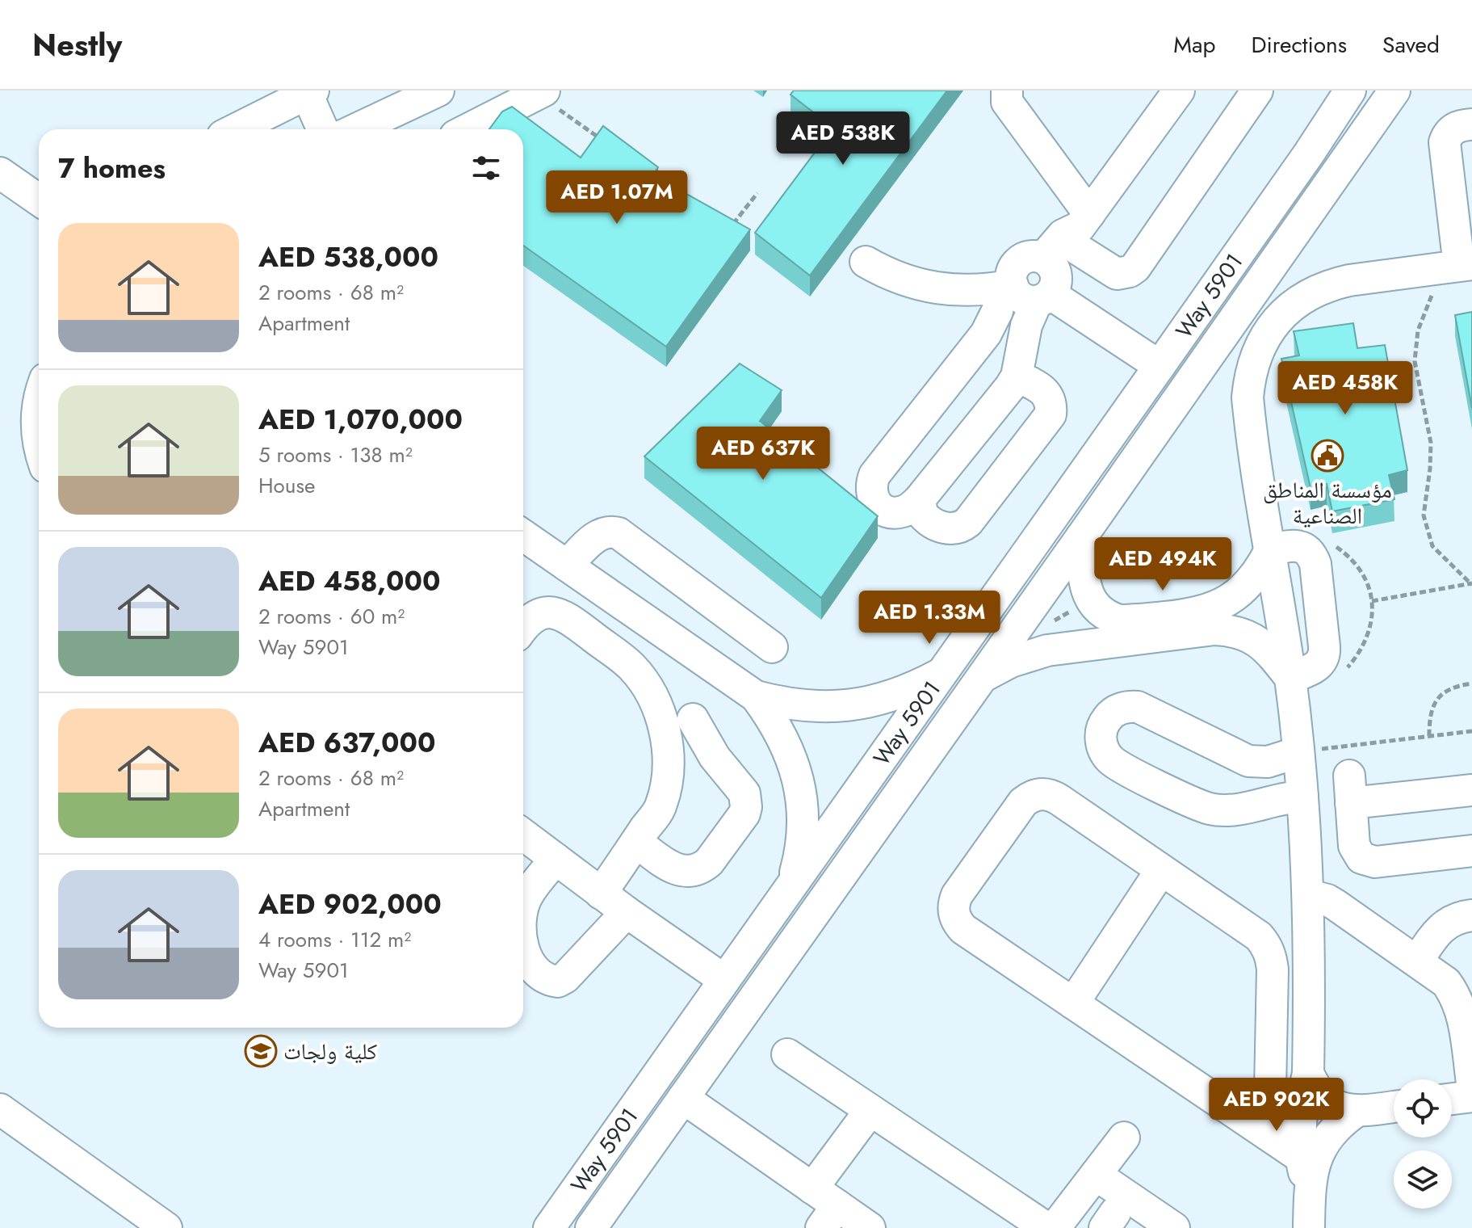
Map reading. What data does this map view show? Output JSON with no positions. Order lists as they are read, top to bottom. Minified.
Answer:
{"streets":{"street":["Way 5901"]},"places":{"public building":["مؤسسة المناطق الصناعية"],"school or university":["كلية ولجات"]},"page":{"header":"Nestly","nav":["Map","Directions","Saved"],"price":["AED 538K","AED 1.07M","AED 458K","AED 637K","AED 494K","AED 1.33M","AED 902K"],"heading":"7 homes","list":[{"name":"AED 538,000","note":"2 rooms · 68 m² · Apartment"},{"name":"AED 1,070,000","note":"5 rooms · 138 m² · House"},{"name":"AED 458,000","note":"2 rooms · 60 m² · Way 5901"},{"name":"AED 637,000","note":"2 rooms · 68 m² · Apartment"},{"name":"AED 902,000","note":"4 rooms · 112 m² · Way 5901"}]}}
